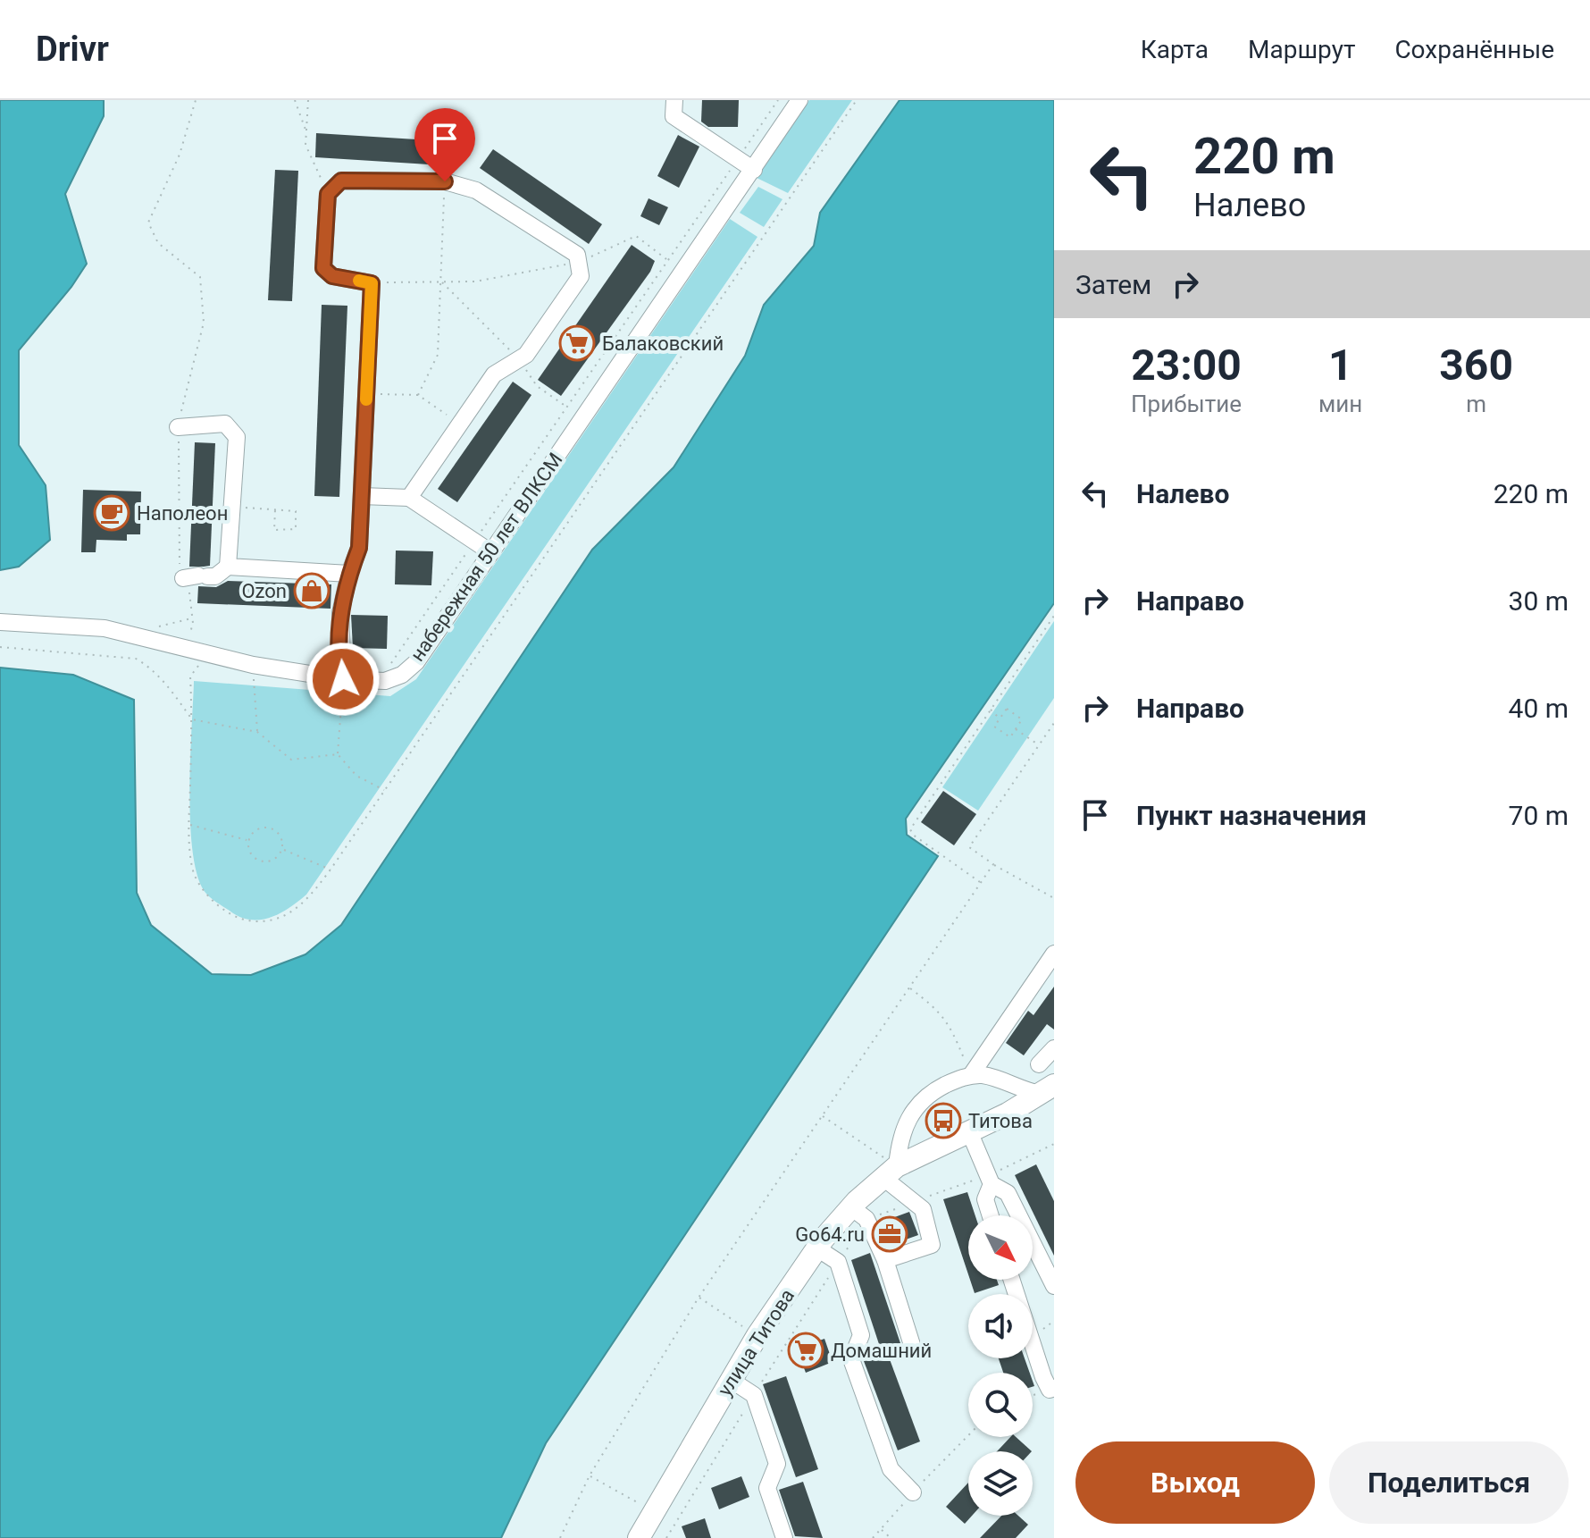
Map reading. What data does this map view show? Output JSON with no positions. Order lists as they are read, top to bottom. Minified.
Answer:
{"streets":{"main road":["улица Титова"],"street":["набережная 50 лет ВЛКСМ"]},"places":{"supermarket":["Балаковский","Домашний"],"cafe":["Наполеон"],"shop":["Ozon"],"bus stop":["Титова"],"office":["Go64.ru"]},"north":"bottom right","page":{"header":"Drivr","nav":["Карта","Маршрут","Сохранённые"],"turn":["220 m","Налево"],"then":"Затем","eta":["23:00","Прибытие","1","мин","360","m"],"list":[{"name":"Налево","value":"220 m"},{"name":"Направо","value":"30 m"},{"name":"Направо","value":"40 m"},{"name":"Пункт назначения","value":"70 m"}],"buttons":["Выход","Поделиться"]}}
